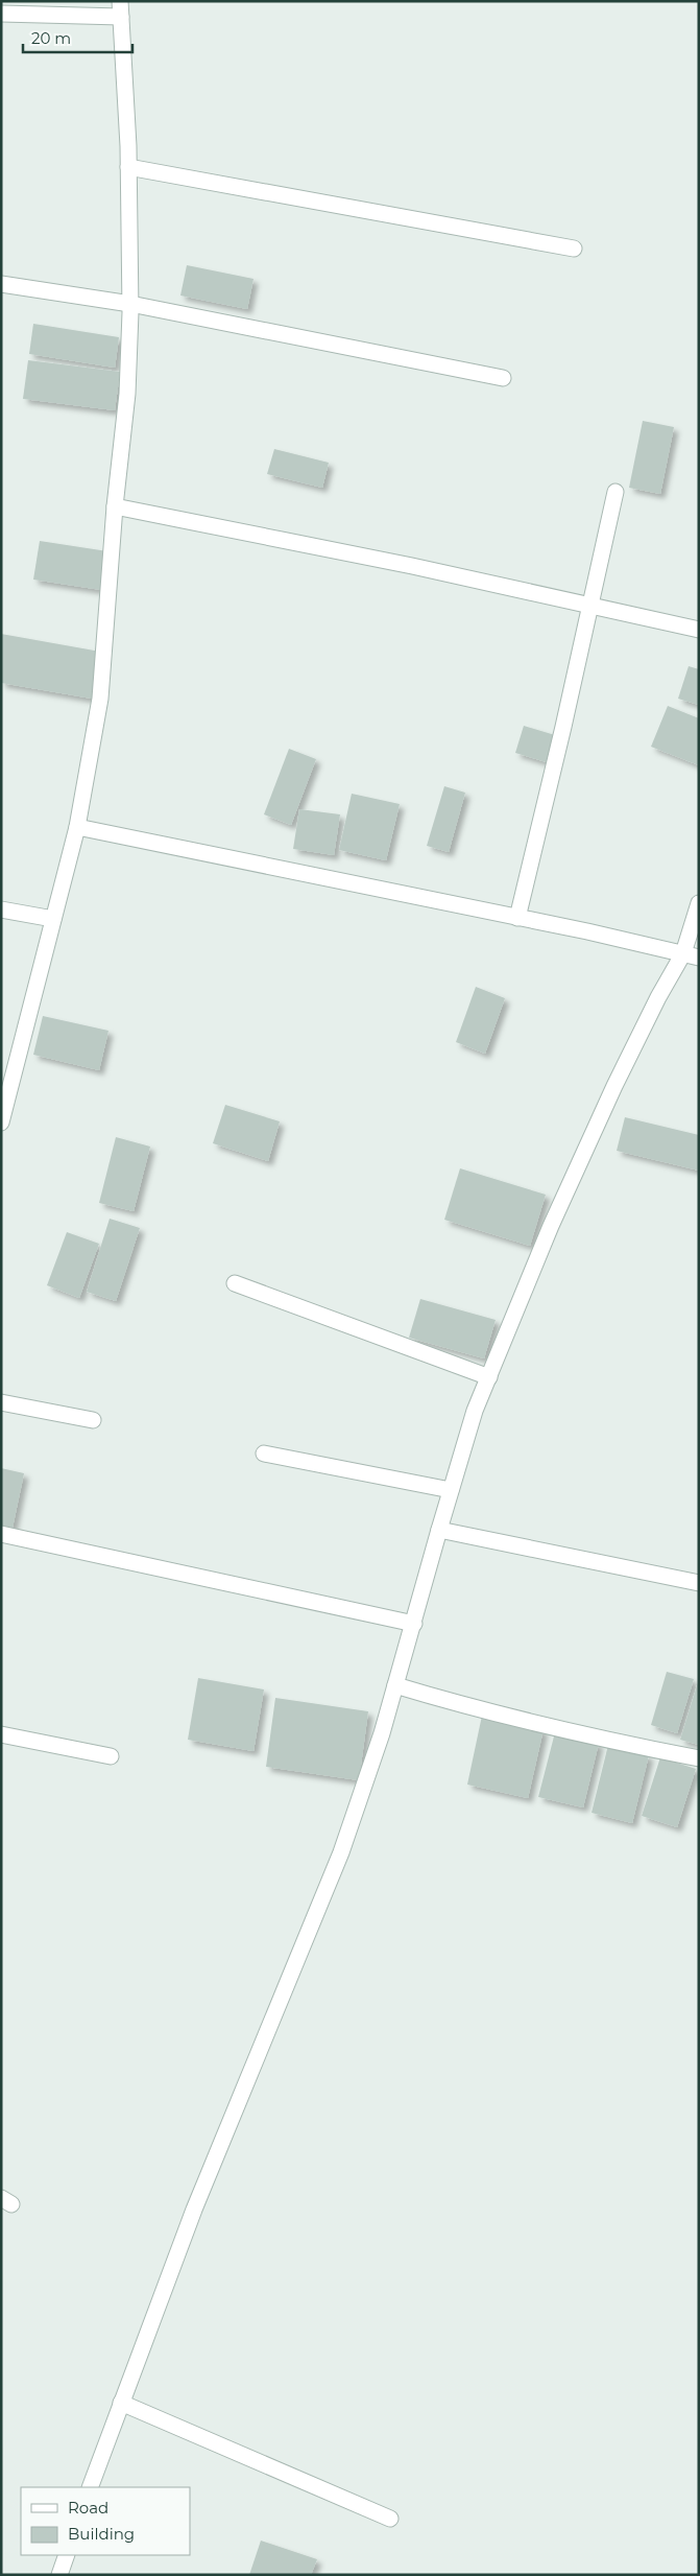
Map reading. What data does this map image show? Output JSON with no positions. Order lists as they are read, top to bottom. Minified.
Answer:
{"legend":["Road","Building"],"scale_bar":"20 m"}
